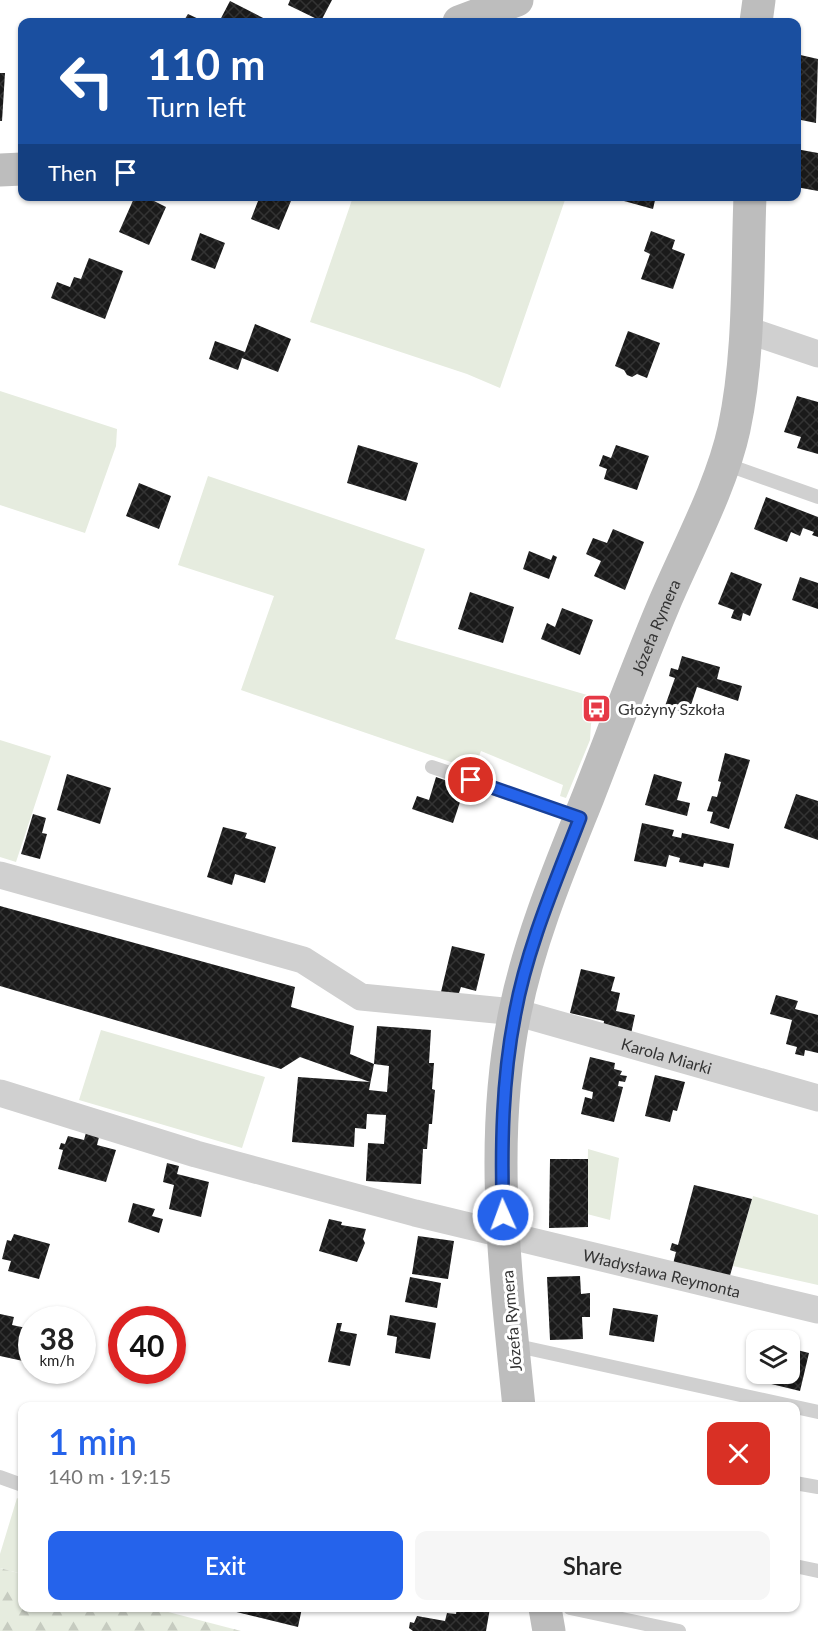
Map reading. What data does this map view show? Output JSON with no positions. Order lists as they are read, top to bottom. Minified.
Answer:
{"streets":{"street":["Józefa Rymera","Karola Miarki","Władysława Reymonta"]},"crossings":[["Józefa Rymera","Karola Miarki"],["Józefa Rymera","Władysława Reymonta"]],"places":{"bus stop":["Głożyny Szkoła"]},"page":{"turn":["110 m","Turn left"],"then":"Then","speed":"38 km/h","limit":"40","heading":["1 min","140 m · 19:15"],"buttons":["Exit","Share"]}}
